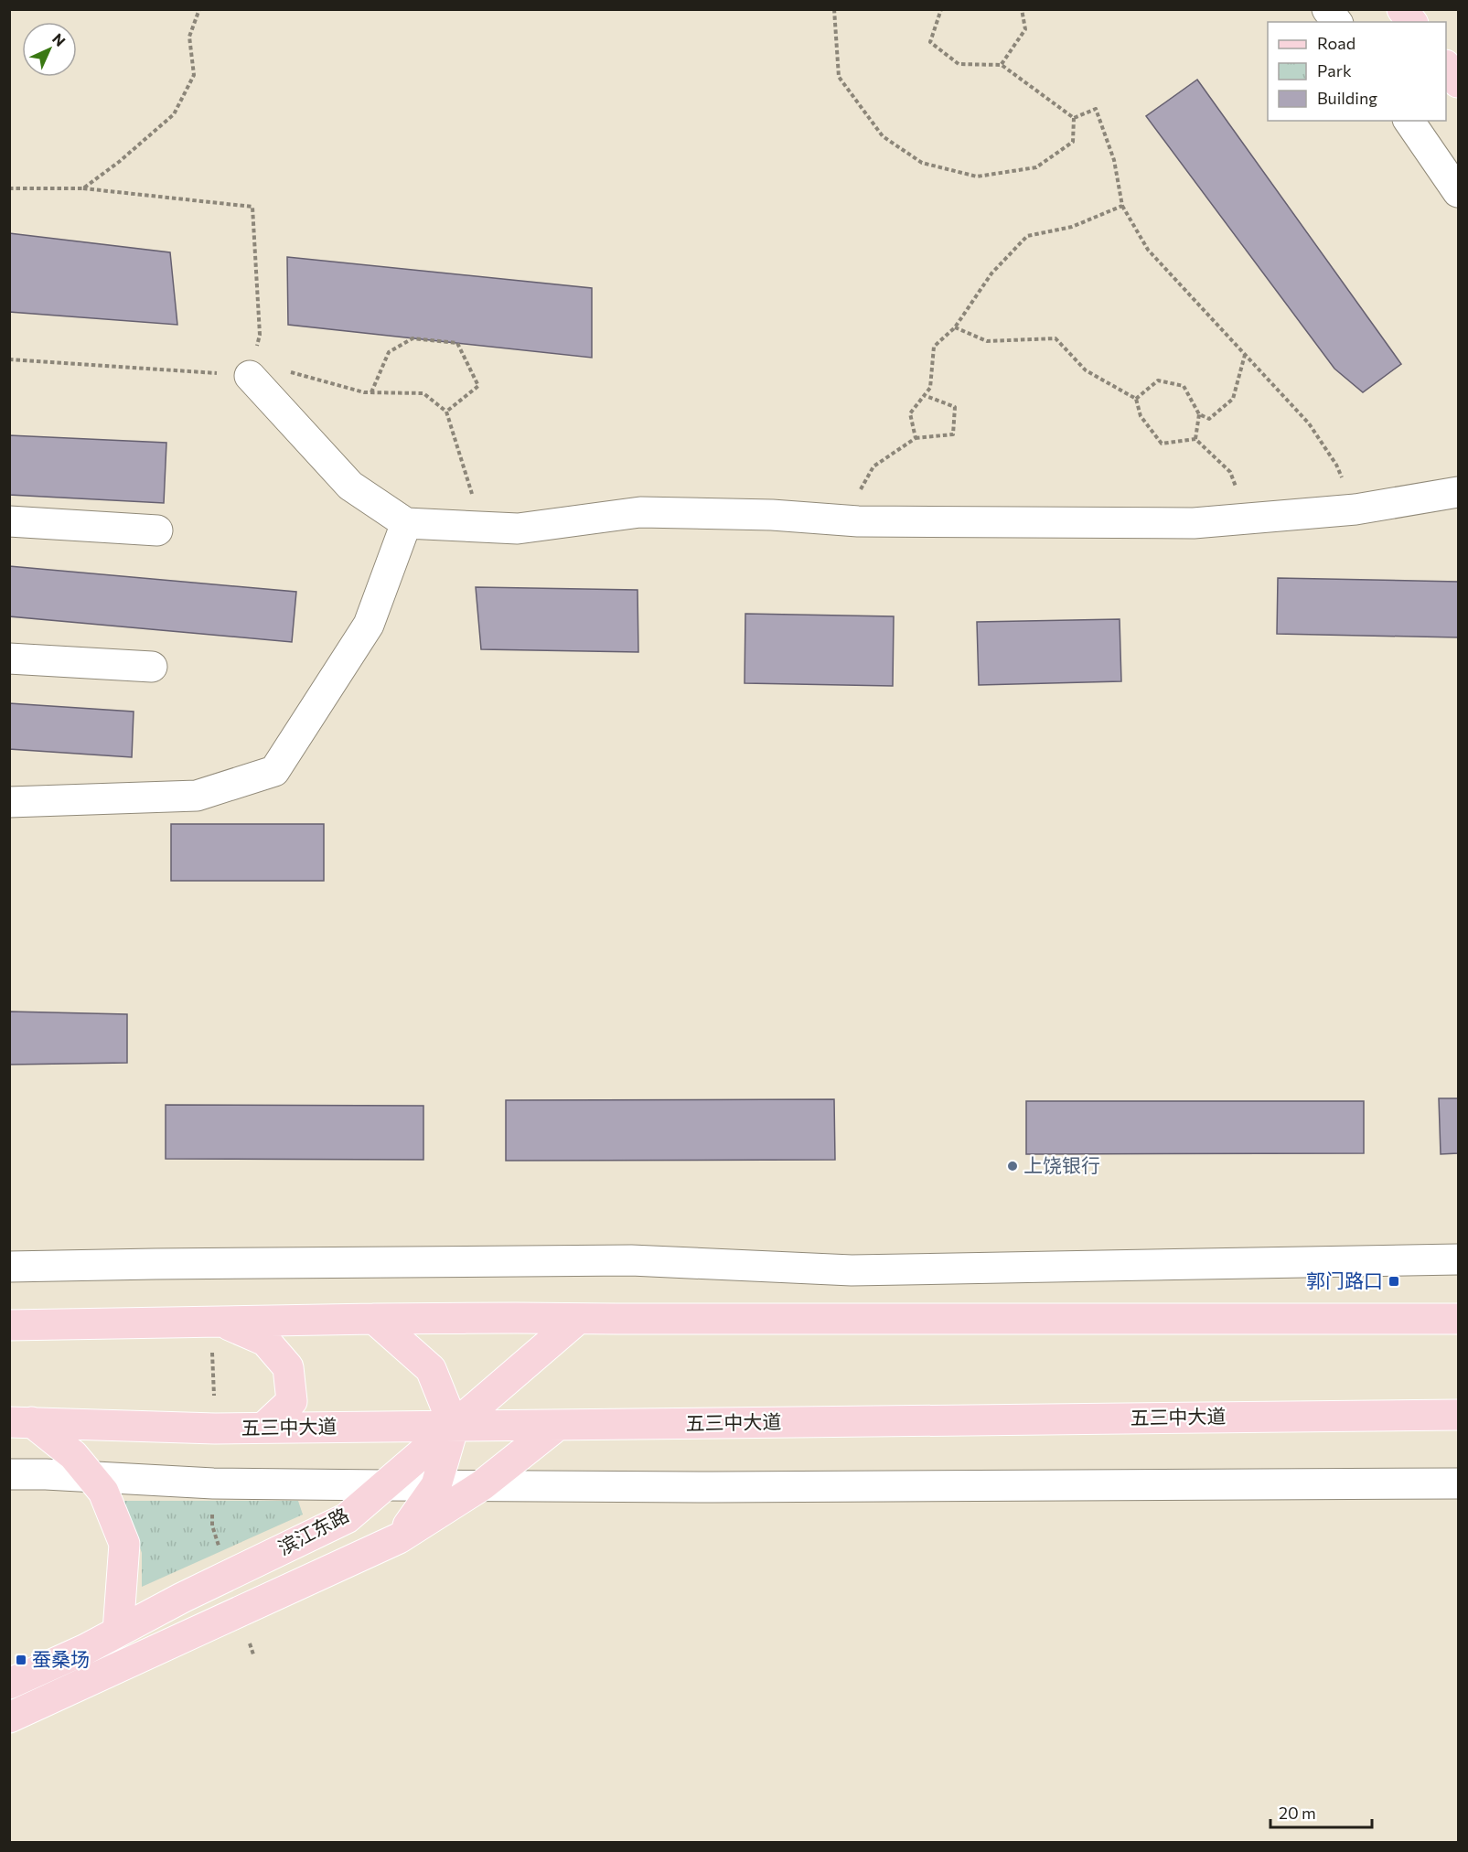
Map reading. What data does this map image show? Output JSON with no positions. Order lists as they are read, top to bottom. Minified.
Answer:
{"streets":{"main road":["五三中大道","滨江东路"]},"crossings":[["五三中大道","滨江东路"]],"places":{"other":["上饶银行"],"transit":["郭门路口","蚕桑场"]},"legend":["Road","Park","Building"],"scale_bar":"20 m","north":"top right"}
